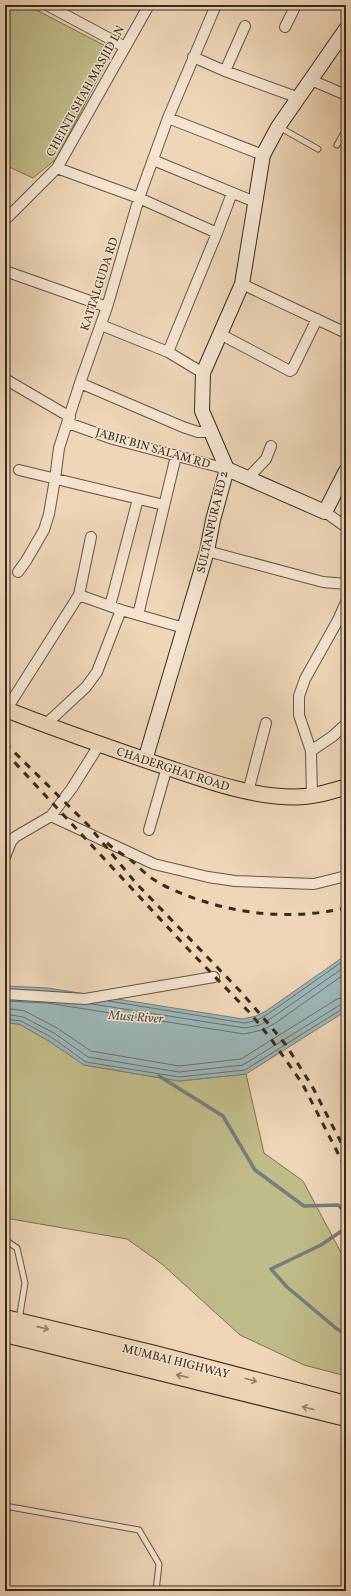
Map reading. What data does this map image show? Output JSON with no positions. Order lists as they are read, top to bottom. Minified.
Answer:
{"streets":{"highway":["MUMBAI HIGHWAY"],"main road":["CHADERGHAT ROAD"],"street":["CHEINTI SHAH MASJID LN","KATTALGUDA RD","JABIR BIN SALAM RD","SULTANPURA RD 2"]},"crossings":[["KATTALGUDA RD","JABIR BIN SALAM RD"],["JABIR BIN SALAM RD","SULTANPURA RD 2"],["SULTANPURA RD 2","CHADERGHAT ROAD"]],"water":["Musi River"]}
